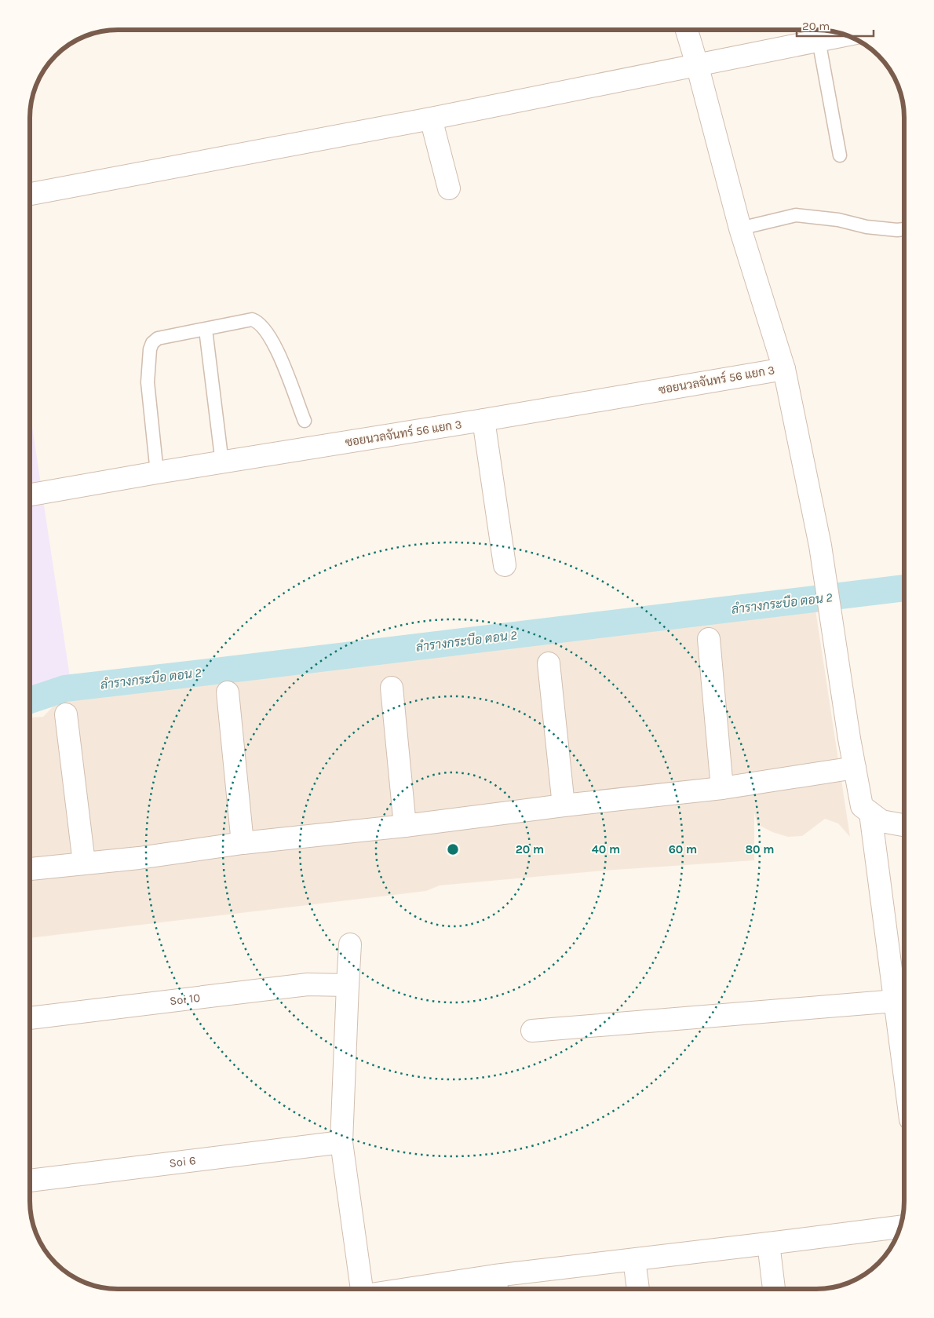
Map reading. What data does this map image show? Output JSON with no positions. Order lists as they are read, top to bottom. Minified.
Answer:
{"streets":{"street":["ซอยนวลจันทร์ 56 แยก 3","Soi 10","Soi 6"]},"water":["ลำรางกระบือ ตอน 2"],"scale_bar":"20 m","rings":["20 m","40 m","60 m","80 m"]}
